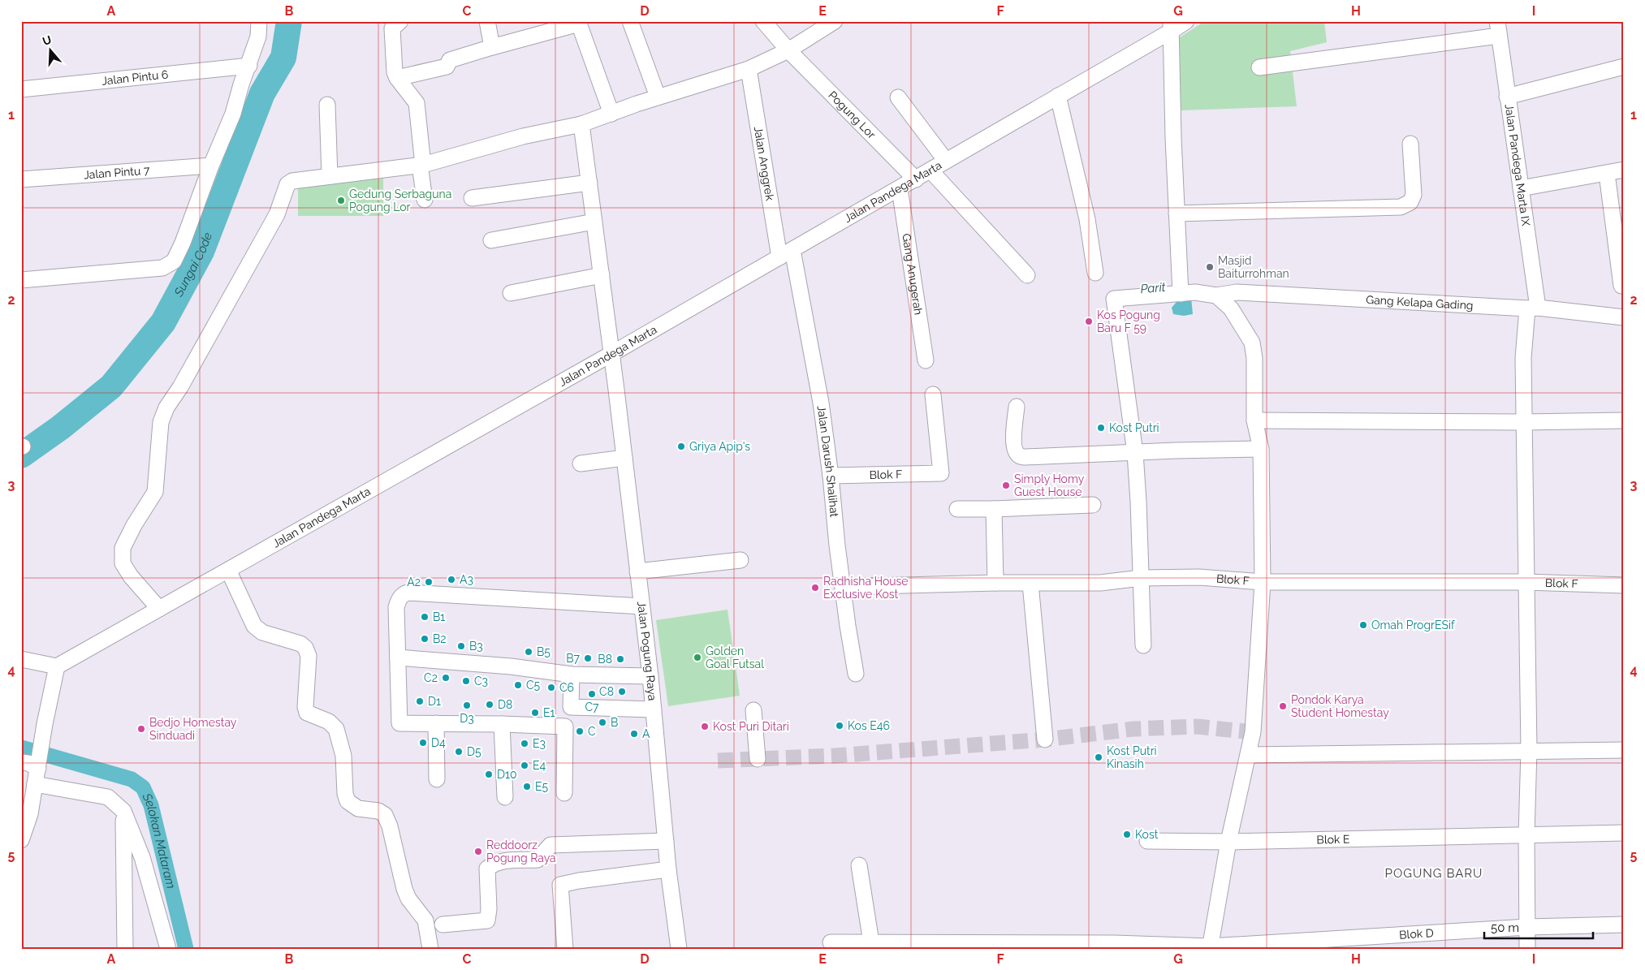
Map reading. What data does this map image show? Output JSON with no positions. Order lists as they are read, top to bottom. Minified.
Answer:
{"streets":{"street":["Jalan Pintu 6","Pogung Lor","Jalan Anggrek","Jalan Pandega Marta IX","Jalan Pintu 7","Jalan Pandega Marta","Gang Anugerah","Gang Kelapa Gading","Jalan Darush Shalihat","Blok F","Jalan Pogung Raya","Blok E","Blok D"]},"crossings":[["Pogung Lor","Jalan Pandega Marta"],["Jalan Anggrek","Jalan Pandega Marta"],["Jalan Anggrek","Jalan Darush Shalihat"],["Jalan Pandega Marta IX","Gang Kelapa Gading"],["Jalan Pandega Marta IX","Blok F"],["Jalan Pandega Marta IX","Blok E"],["Jalan Pandega Marta IX","Blok D"],["Jalan Pandega Marta","Gang Anugerah"],["Jalan Pandega Marta","Jalan Darush Shalihat"],["Jalan Pandega Marta","Jalan Pogung Raya"],["Jalan Darush Shalihat","Blok F"]],"districts":["POGUNG BARU"],"water":["Sungai Code","Parit","Selokan Mataram"],"places":["Gedung Serbaguna Pogung Lor","Masjid Baiturrohman","Kos Pogung Baru F 59","Kost Putri","Griya Apip's","Simply Homy Guest House","A3","A2","Radhisha House Exclusive Kost","B1","Omah ProgrESif","B2","B3","B5","Golden Goal Futsal","B7","B8","C2","C3","C5","C6","C8","C7","D1","D8","D3","Pondok Karya Student Homestay","E1","B","Kos E46","Kost Puri Ditari","Bedjo Homestay Sinduadi","C","A","D4","E3","D5","Kost Putri Kinasih","E4","D10","E5","Kost","Reddoorz Pogung Raya"],"scale_bar":"50 m","north":"top","grid":{"columns":["A","B","C","D","E","F","G","H","I"],"rows":["1","2","3","4","5"]}}
